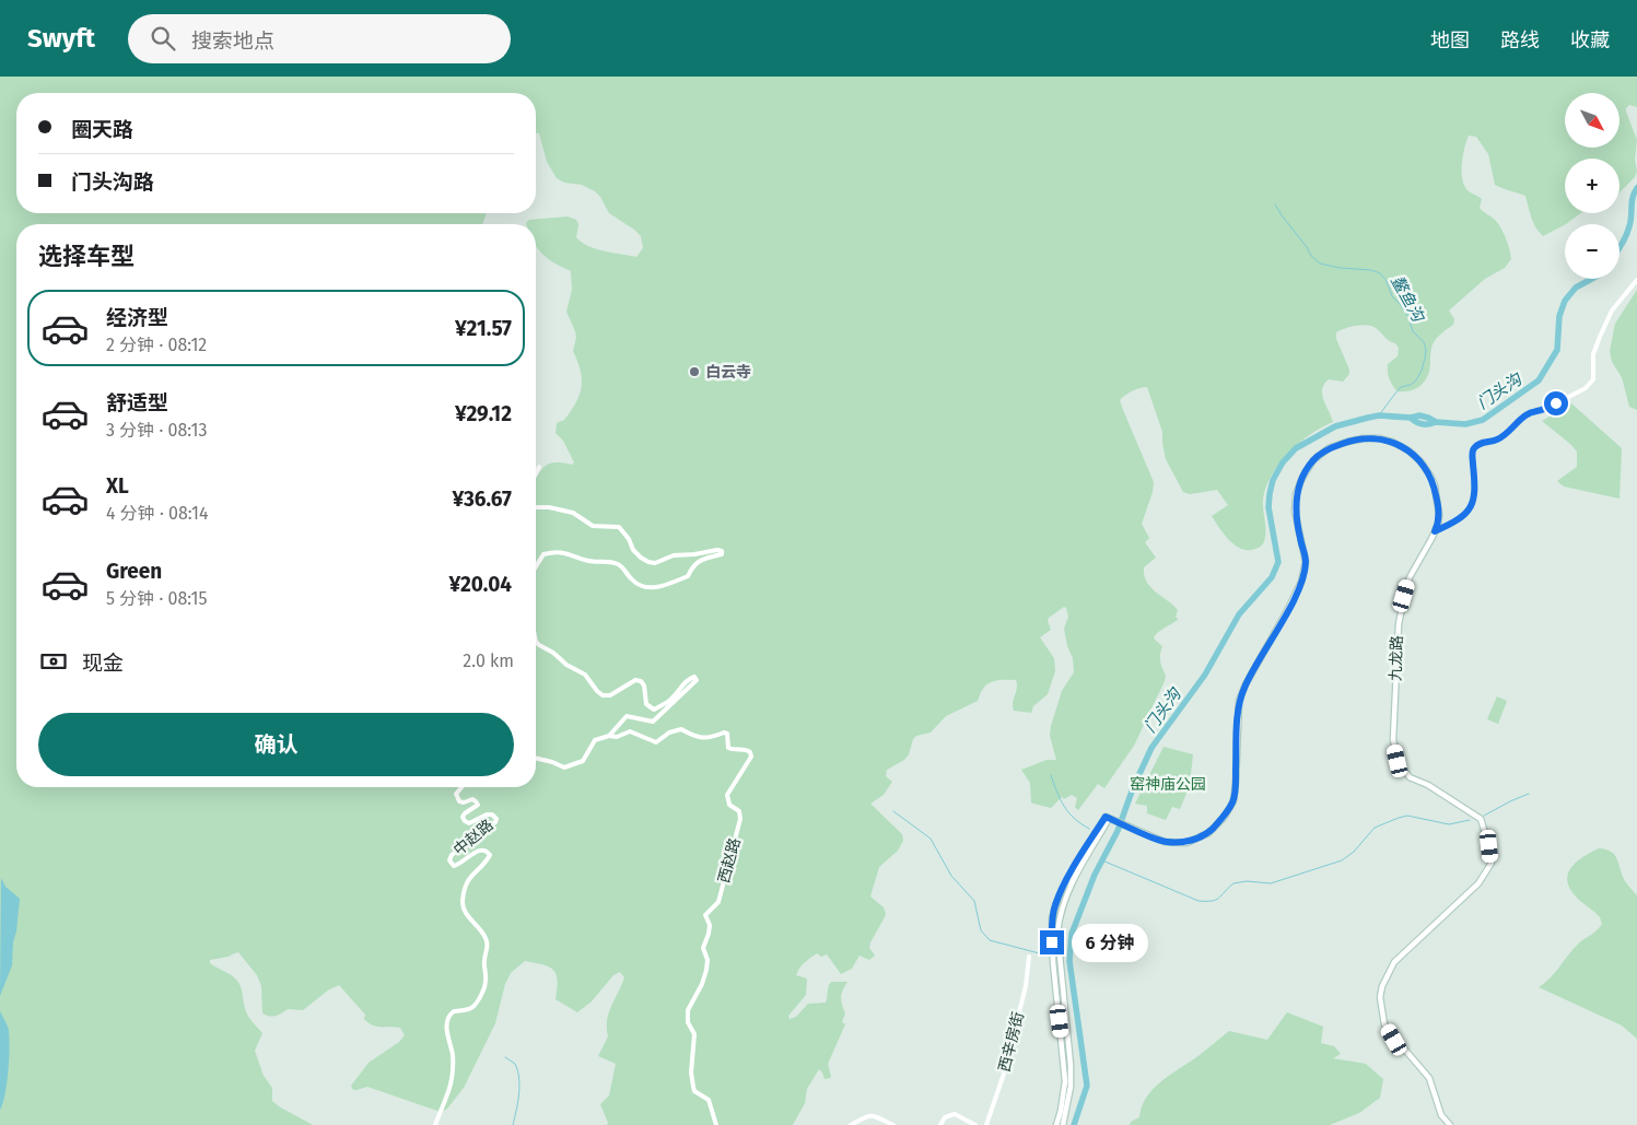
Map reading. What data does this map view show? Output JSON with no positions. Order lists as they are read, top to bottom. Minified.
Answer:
{"streets":{"main road":["九龙路"],"street":["中赵路","西赵路","西辛房街"]},"water":["鳌鱼沟","门头沟"],"parks":["窑神庙公园"],"places":["白云寺"],"north":"bottom right","page":{"header":"Swyft","search":"搜索地点","nav":["地图","路线","收藏"],"map_buttons":["+","−"],"banner":["圈天路","门头沟路"],"heading":"选择车型","list":[{"name":"经济型","note":"2 分钟 · 08:12","value":"¥21.57"},{"name":"舒适型","note":"3 分钟 · 08:13","value":"¥29.12"},{"name":"XL","note":"4 分钟 · 08:14","value":"¥36.67"},{"name":"Green","note":"5 分钟 · 08:15","value":"¥20.04"}],"pay":["现金","2.0 km"],"buttons":"确认","bubble":"6 分钟"}}
